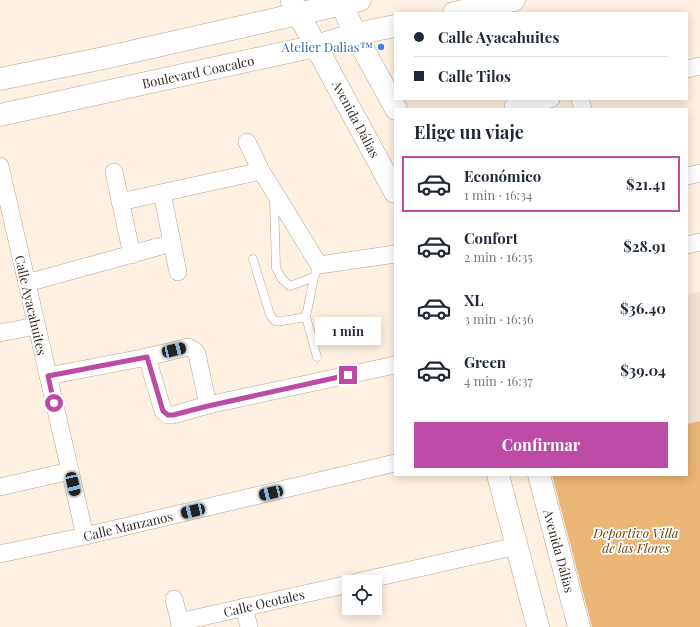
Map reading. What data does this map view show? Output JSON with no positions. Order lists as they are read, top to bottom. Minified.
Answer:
{"streets":{"main road":["Boulevard Coacalco","Avenida Dálias"],"street":["Calle Ayacahuites","Calle Manzanos","Calle Ocotales"]},"crossings":[["Boulevard Coacalco","Avenida Dálias"],["Calle Ayacahuites","Calle Manzanos"]],"parks":["Deportivo Villa de las Flores"],"places":["Atelier Dalias™"],"page":{"banner":["Calle Ayacahuites","Calle Tilos"],"heading":"Elige un viaje","list":[{"name":"Económico","note":"1 min · 16:34","value":"$21.41"},{"name":"Confort","note":"2 min · 16:35","value":"$28.91"},{"name":"XL","note":"3 min · 16:36","value":"$36.40"},{"name":"Green","note":"4 min · 16:37","value":"$39.04"}],"bubble":"1 min","buttons":"Confirmar"}}
